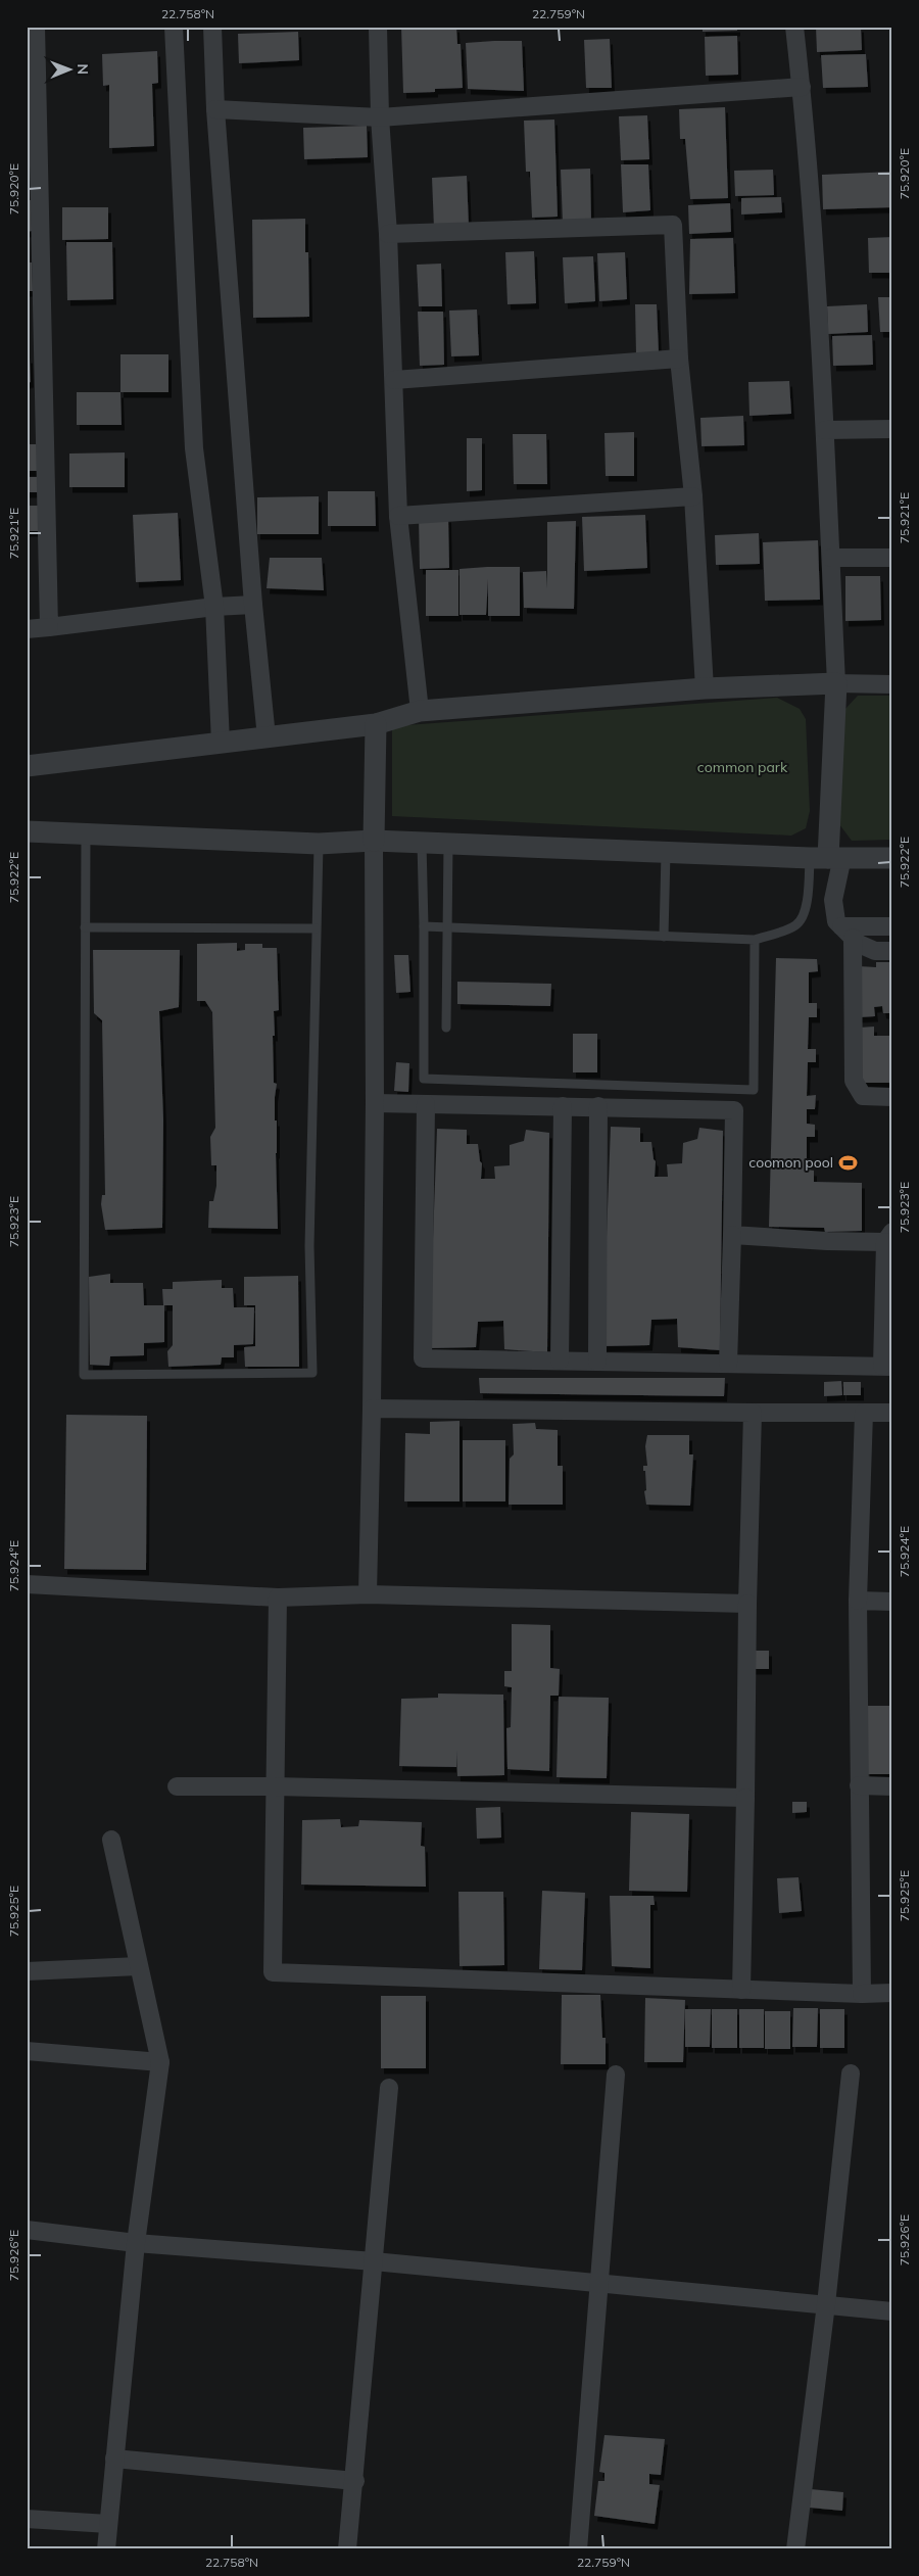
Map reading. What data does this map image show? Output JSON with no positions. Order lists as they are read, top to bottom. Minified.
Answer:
{"parks":["common park"],"places":{"sports":["coomon pool"]},"north":"right","coordinates":["22.758°N","22.759°N","75.920°E","75.921°E","75.922°E","75.923°E","75.924°E","75.925°E","75.926°E"]}
